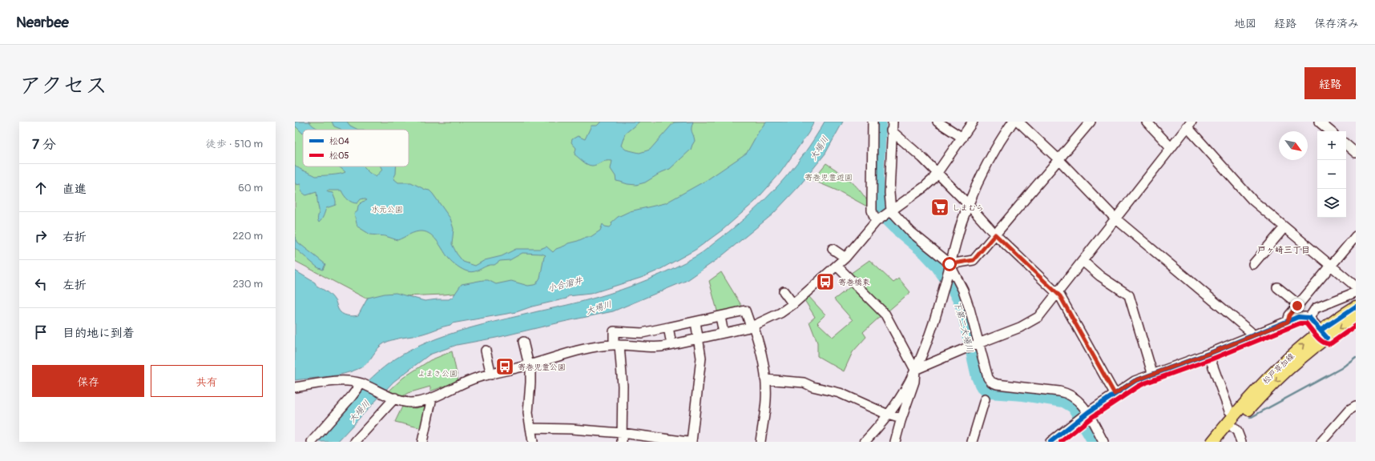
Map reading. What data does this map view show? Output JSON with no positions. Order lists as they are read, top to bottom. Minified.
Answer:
{"streets":{"main road":["松戸草加線"]},"districts":["戸ヶ崎三丁目"],"water":["大場川","小合溜井","下第二大場川"],"parks":["寄巻児童遊園","水元公園","よまき公園"],"places":{"supermarket":["しまむら"],"bus stop":["寄巻橋東","寄巻児童公園"]},"lines":["transit line 松04","transit line 松05"],"legend":["松04","松05"],"north":"bottom right","page":{"header":"Nearbee","nav":["地図","経路","保存済み"],"title":"アクセス","buttons":["経路",["保存","共有"]],"heading":["7 分","徒歩 · 510 m"],"map_buttons":["+","−"],"list":[["直進","60 m"],["右折","220 m"],["左折","230 m"],"目的地に到着"]}}
